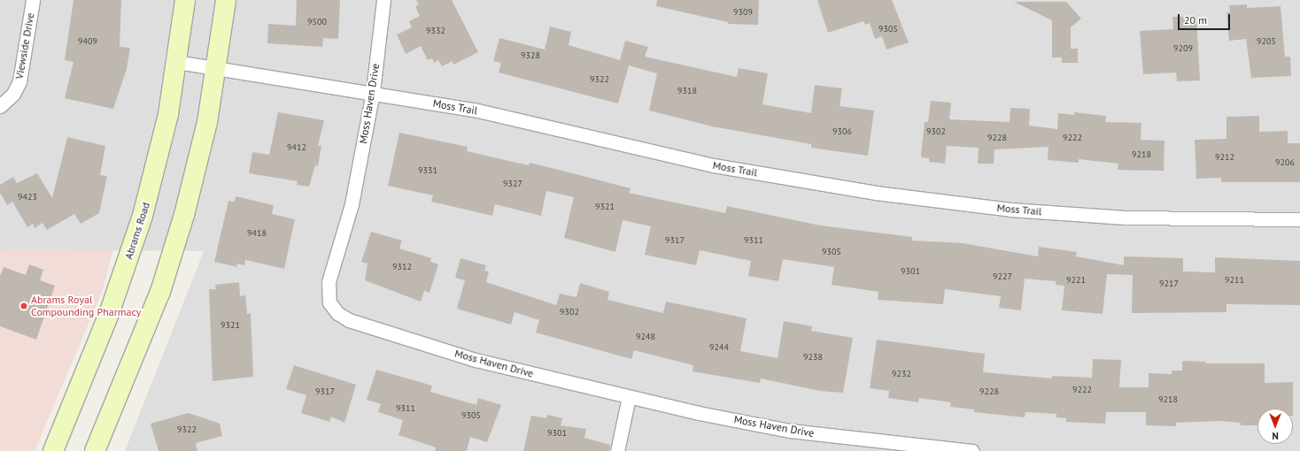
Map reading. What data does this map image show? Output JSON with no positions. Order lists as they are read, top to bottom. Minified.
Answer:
{"streets":{"main road":["Abrams Road"],"street":["Viewside Drive","Moss Haven Drive","Moss Trail"]},"crossings":[["Moss Haven Drive","Moss Trail"],["Moss Trail","Abrams Road"]],"places":["Abrams Royal Compounding Pharmacy"],"house_numbers":["9309","9500","9305","9332","9409","9205","9209","9328","9322","9318","9306","9302","9228","9222","9412","9218","9212","9206","9331","9327","9423","9321","9418","9317","9311","9305","9312","9301","9227","9221","9211","9217","9302","9321","9248","9244","9238","9232","9222","9317","9228","9218","9311","9305","9322","9301"],"scale_bar":"20 m","north":"bottom"}
